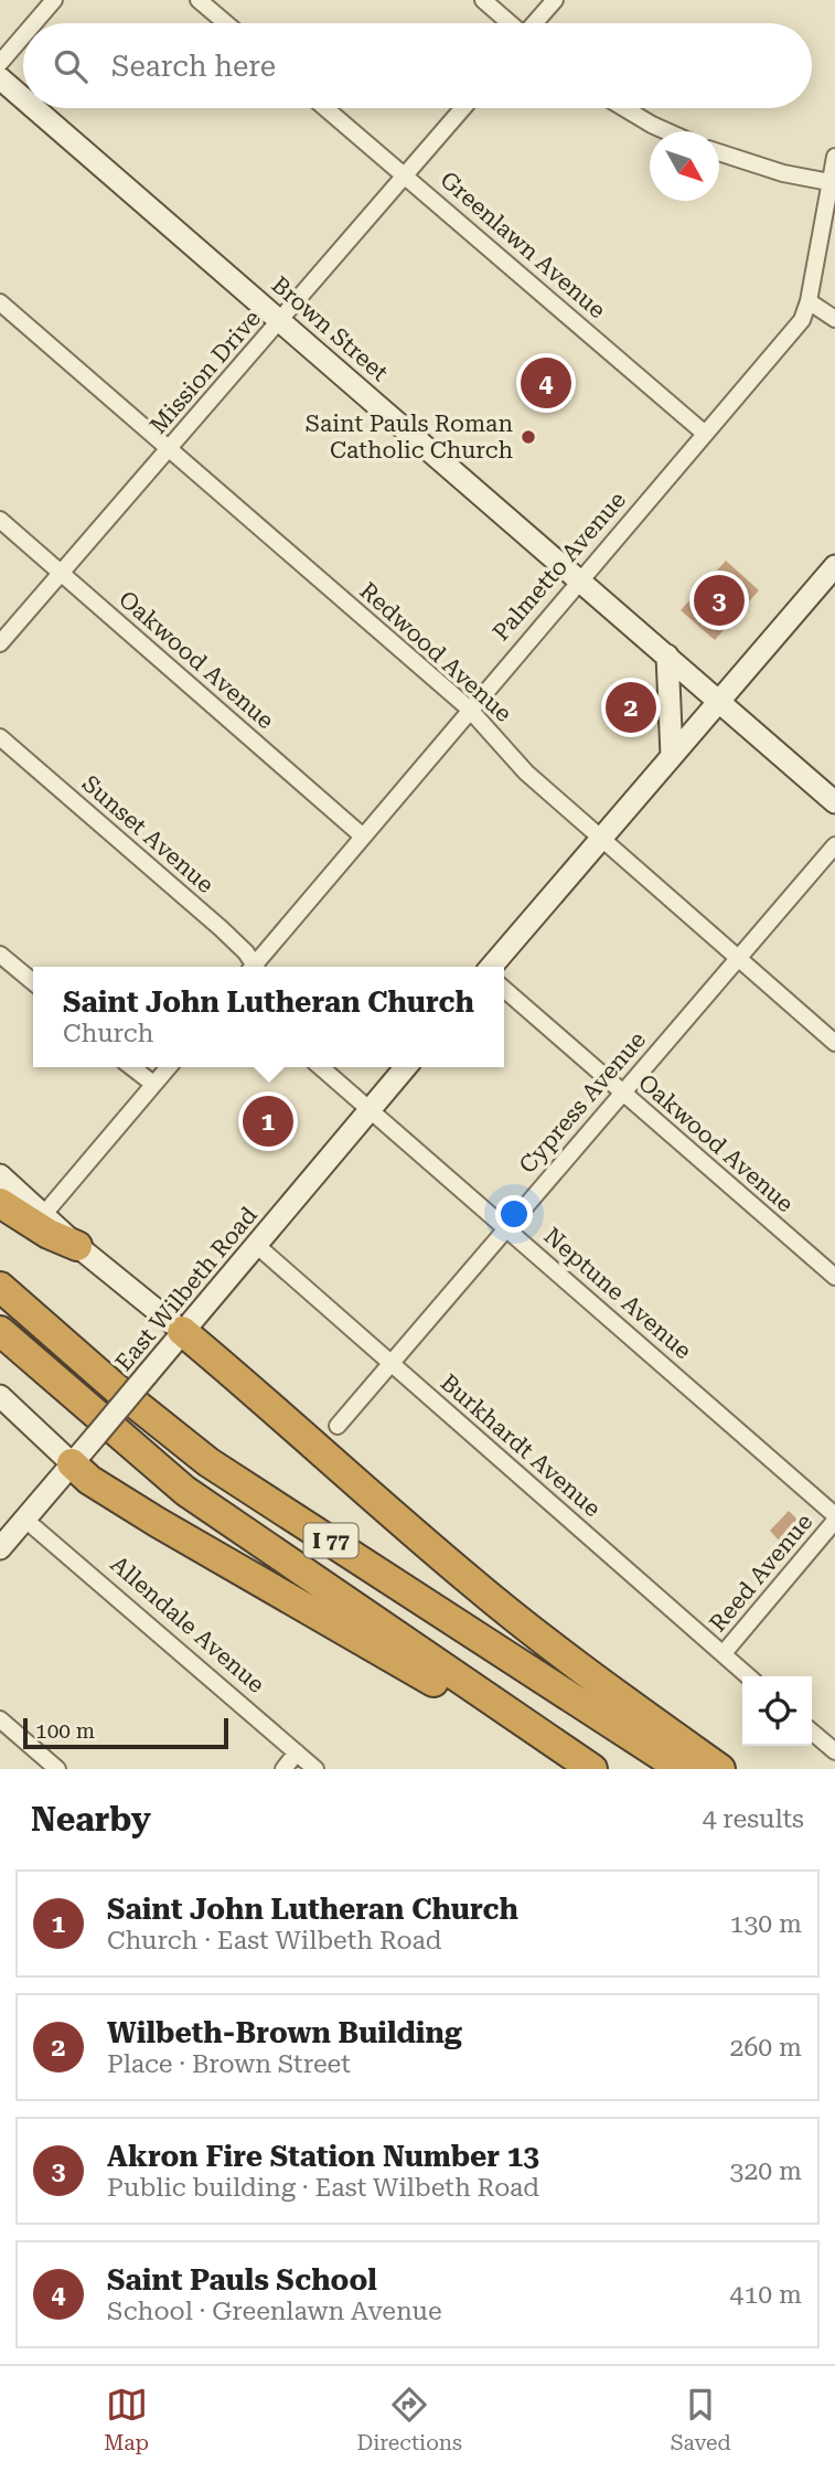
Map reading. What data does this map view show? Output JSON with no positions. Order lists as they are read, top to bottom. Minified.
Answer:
{"streets":{"highway":["I 77"],"main road":["Brown Street","East Wilbeth Road"],"street":["Greenlawn Avenue","Mission Drive","Palmetto Avenue","Redwood Avenue","Oakwood Avenue","Sunset Avenue","Cypress Avenue","Neptune Avenue","Burkhardt Avenue","Reed Avenue","Allendale Avenue"]},"crossings":[["Greenlawn Avenue","Mission Drive"],["Greenlawn Avenue","Palmetto Avenue"],["Brown Street","Mission Drive"],["Brown Street","Palmetto Avenue"],["Mission Drive","Redwood Avenue"],["Mission Drive","Oakwood Avenue"],["Palmetto Avenue","Redwood Avenue"],["Palmetto Avenue","Oakwood Avenue"],["Redwood Avenue","Cypress Avenue"],["Oakwood Avenue","Cypress Avenue"],["Cypress Avenue","Neptune Avenue"],["Cypress Avenue","Burkhardt Avenue"],["East Wilbeth Road","Neptune Avenue"],["East Wilbeth Road","Burkhardt Avenue"],["East Wilbeth Road","Allendale Avenue"],["Burkhardt Avenue","Reed Avenue"]],"places":["Saint Pauls Roman Catholic Church"],"scale_bar":"100 m","north":"bottom right","page":{"search":"Search here","pins":["4","3","2","1"],"popup":["Saint John Lutheran Church","Church"],"scale":"100 m","heading":["Nearby","4 results"],"list":[{"mark":"1","name":"Saint John Lutheran Church","note":"Church · East Wilbeth Road","value":"130 m"},{"mark":"2","name":"Wilbeth-Brown Building","note":"Place · Brown Street","value":"260 m"},{"mark":"3","name":"Akron Fire Station Number 13","note":"Public building · East Wilbeth Road","value":"320 m"},{"mark":"4","name":"Saint Pauls School","note":"School · Greenlawn Avenue","value":"410 m"}],"nav":["Map","Directions","Saved"]}}
